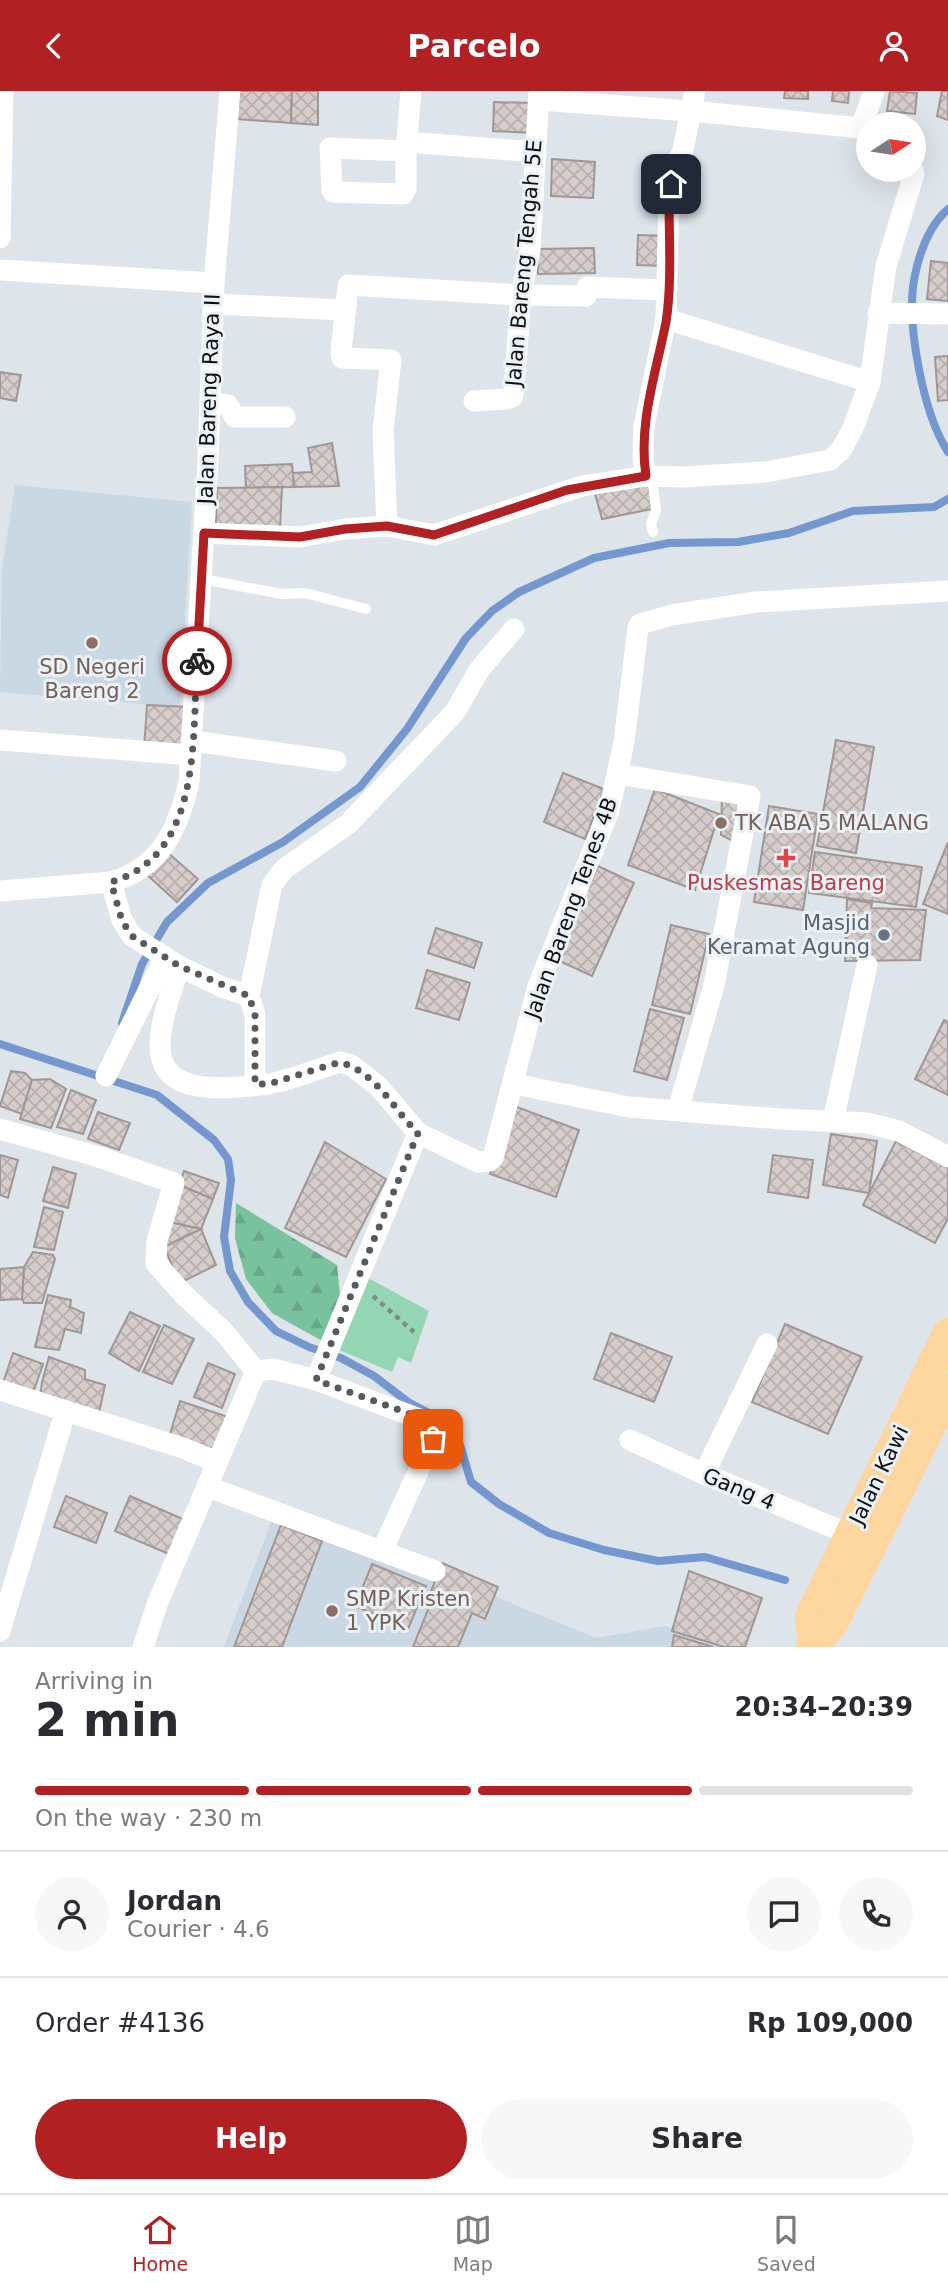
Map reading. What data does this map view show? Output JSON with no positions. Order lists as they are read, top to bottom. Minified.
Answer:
{"streets":{"main road":["Jalan Kawi"],"street":["Jalan Bareng Tengah 5E","Jalan Bareng Raya II","Jalan Bareng Tenes 4B","Gang 4"]},"crossings":[["Jalan Kawi","Gang 4"]],"places":{"other":["SD Negeri Bareng 2","TK ABA 5 MALANG","Masjid Keramat Agung","SMP Kristen 1 YPK"],"health":["Puskesmas Bareng"]},"north":"right","page":{"header":"Parcelo","heading":["2 min","Arriving in","20:34–20:39"],"panel":["Jordan","Courier · 4.6","Order #4136","Rp 109,000"],"bar":"On the way · 230 m","buttons":["Help","Share"],"tabs":["Home","Map","Saved"]}}
